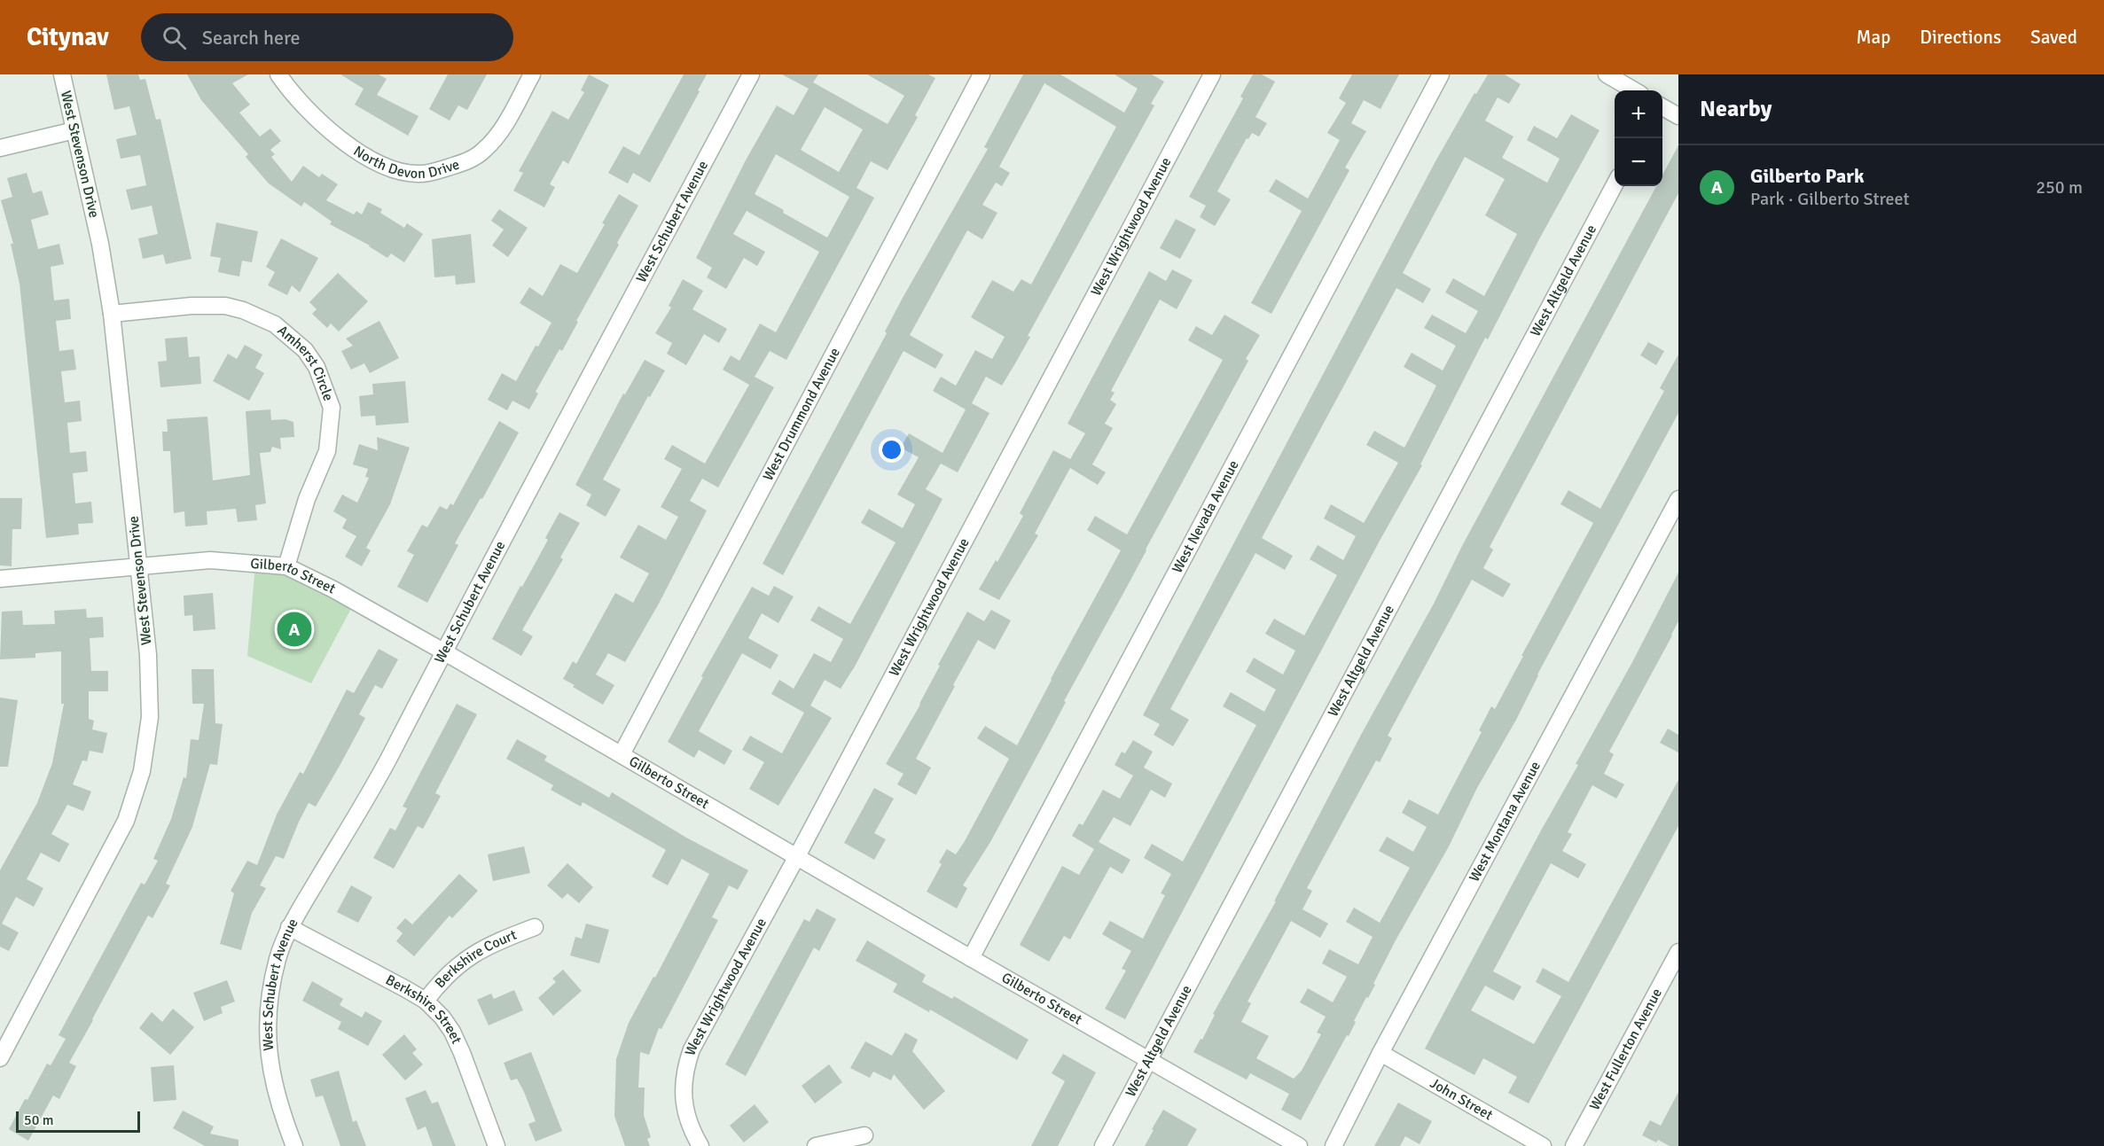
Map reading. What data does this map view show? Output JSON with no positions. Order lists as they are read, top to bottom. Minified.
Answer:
{"streets":{"street":["North Devon Drive","West Stevenson Drive","West Schubert Avenue","West Wrightwood Avenue","West Altgeld Avenue","Amherst Circle","West Drummond Avenue","West Nevada Avenue","Gilberto Street","West Montana Avenue","Berkshire Court","Berkshire Street","West Fullerton Avenue","John Street"]},"crossings":[["West Stevenson Drive","Amherst Circle"],["West Stevenson Drive","Gilberto Street"],["West Schubert Avenue","Gilberto Street"],["West Schubert Avenue","Berkshire Street"],["West Wrightwood Avenue","Gilberto Street"],["West Altgeld Avenue","Gilberto Street"],["Amherst Circle","Gilberto Street"],["West Drummond Avenue","Gilberto Street"],["West Nevada Avenue","Gilberto Street"],["West Montana Avenue","John Street"],["Berkshire Court","Berkshire Street"]],"scale_bar":"50 m","page":{"header":"Citynav","search":"Search here","nav":["Map","Directions","Saved"],"heading":"Nearby","map_buttons":["+","−"],"list":[{"mark":"A","name":"Gilberto Park","note":"Park · Gilberto Street","value":"250 m"}],"pins":"A","scale":"50 m"}}
